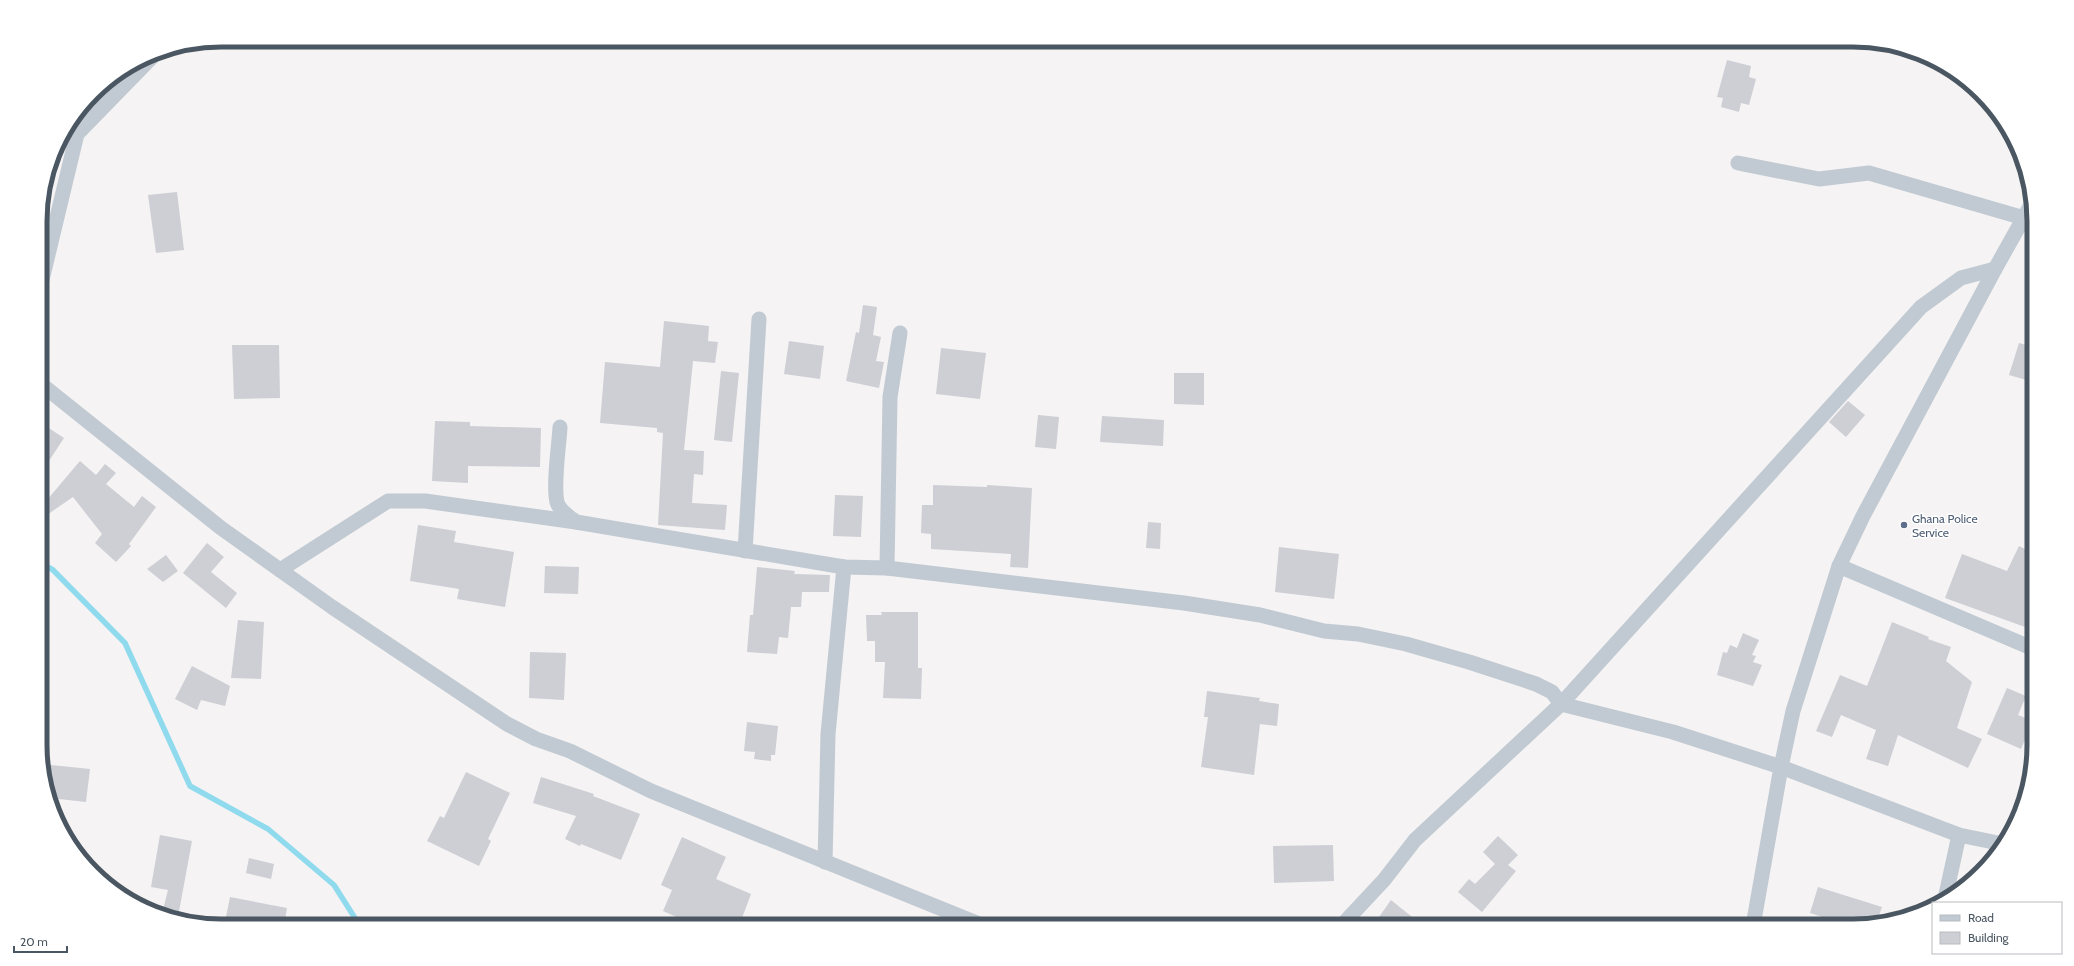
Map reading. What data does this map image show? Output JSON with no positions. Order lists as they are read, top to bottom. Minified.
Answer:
{"places":["Ghana Police Service"],"legend":["Road","Building"],"scale_bar":"20 m"}
